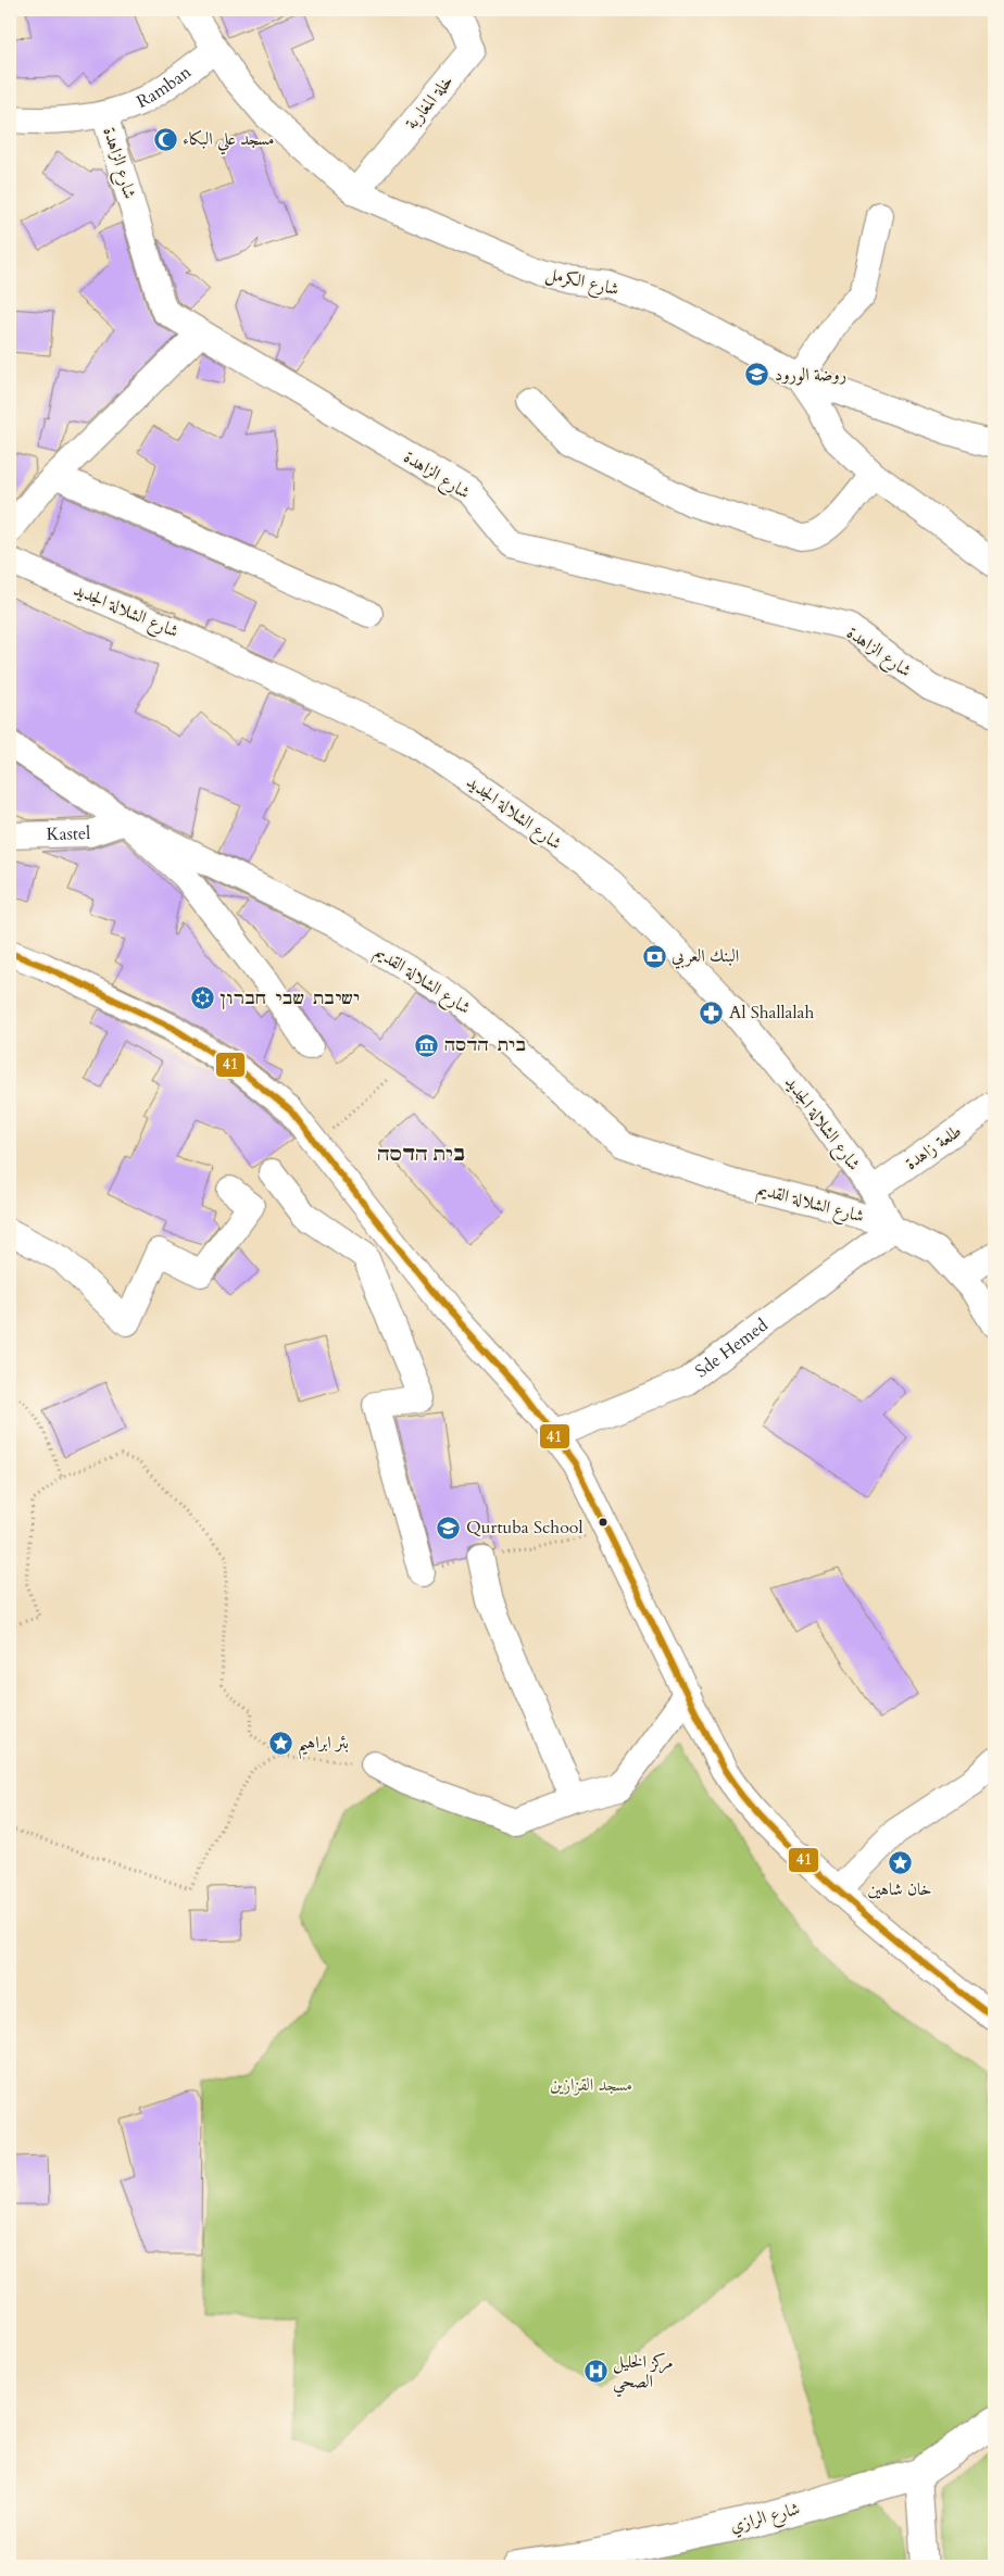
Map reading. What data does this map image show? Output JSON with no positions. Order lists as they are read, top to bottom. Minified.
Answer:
{"streets":{"main road":["شارع الرازي"],"street":["Ramban","خلة المغاربة","شارع الزاهدة","شارع الكرمل","شارع الشلالة الجديد","Kastel","شارع الشلالة القديم","طلعة زاهدة","Sde Hemed"]},"crossings":[["Ramban","شارع الزاهدة"],["Ramban","شارع الكرمل"],["خلة المغاربة","شارع الكرمل"],["شارع الشلالة الجديد","شارع الشلالة القديم"],["شارع الشلالة الجديد","طلعة زاهدة"],["شارع الشلالة الجديد","Sde Hemed"],["Kastel","شارع الشلالة القديم"],["شارع الشلالة القديم","Sde Hemed"]],"districts":["בית הדסה"],"parks":["مسجد القزازين"],"places":{"mosque":["مسجد علي البكاء"],"school or university":["روضة الورود","Qurtuba School"],"bank":["البنك العربي"],"synagogue":["ישיבת שבי חברון"],"pharmacy":["Al Shallalah"],"museum":["בית הדסה"],"place":["بئر ابراهيم","خان شاهين"],"hospital":["مركز الخليل الصحي"]},"lines":["transit line 41"]}
